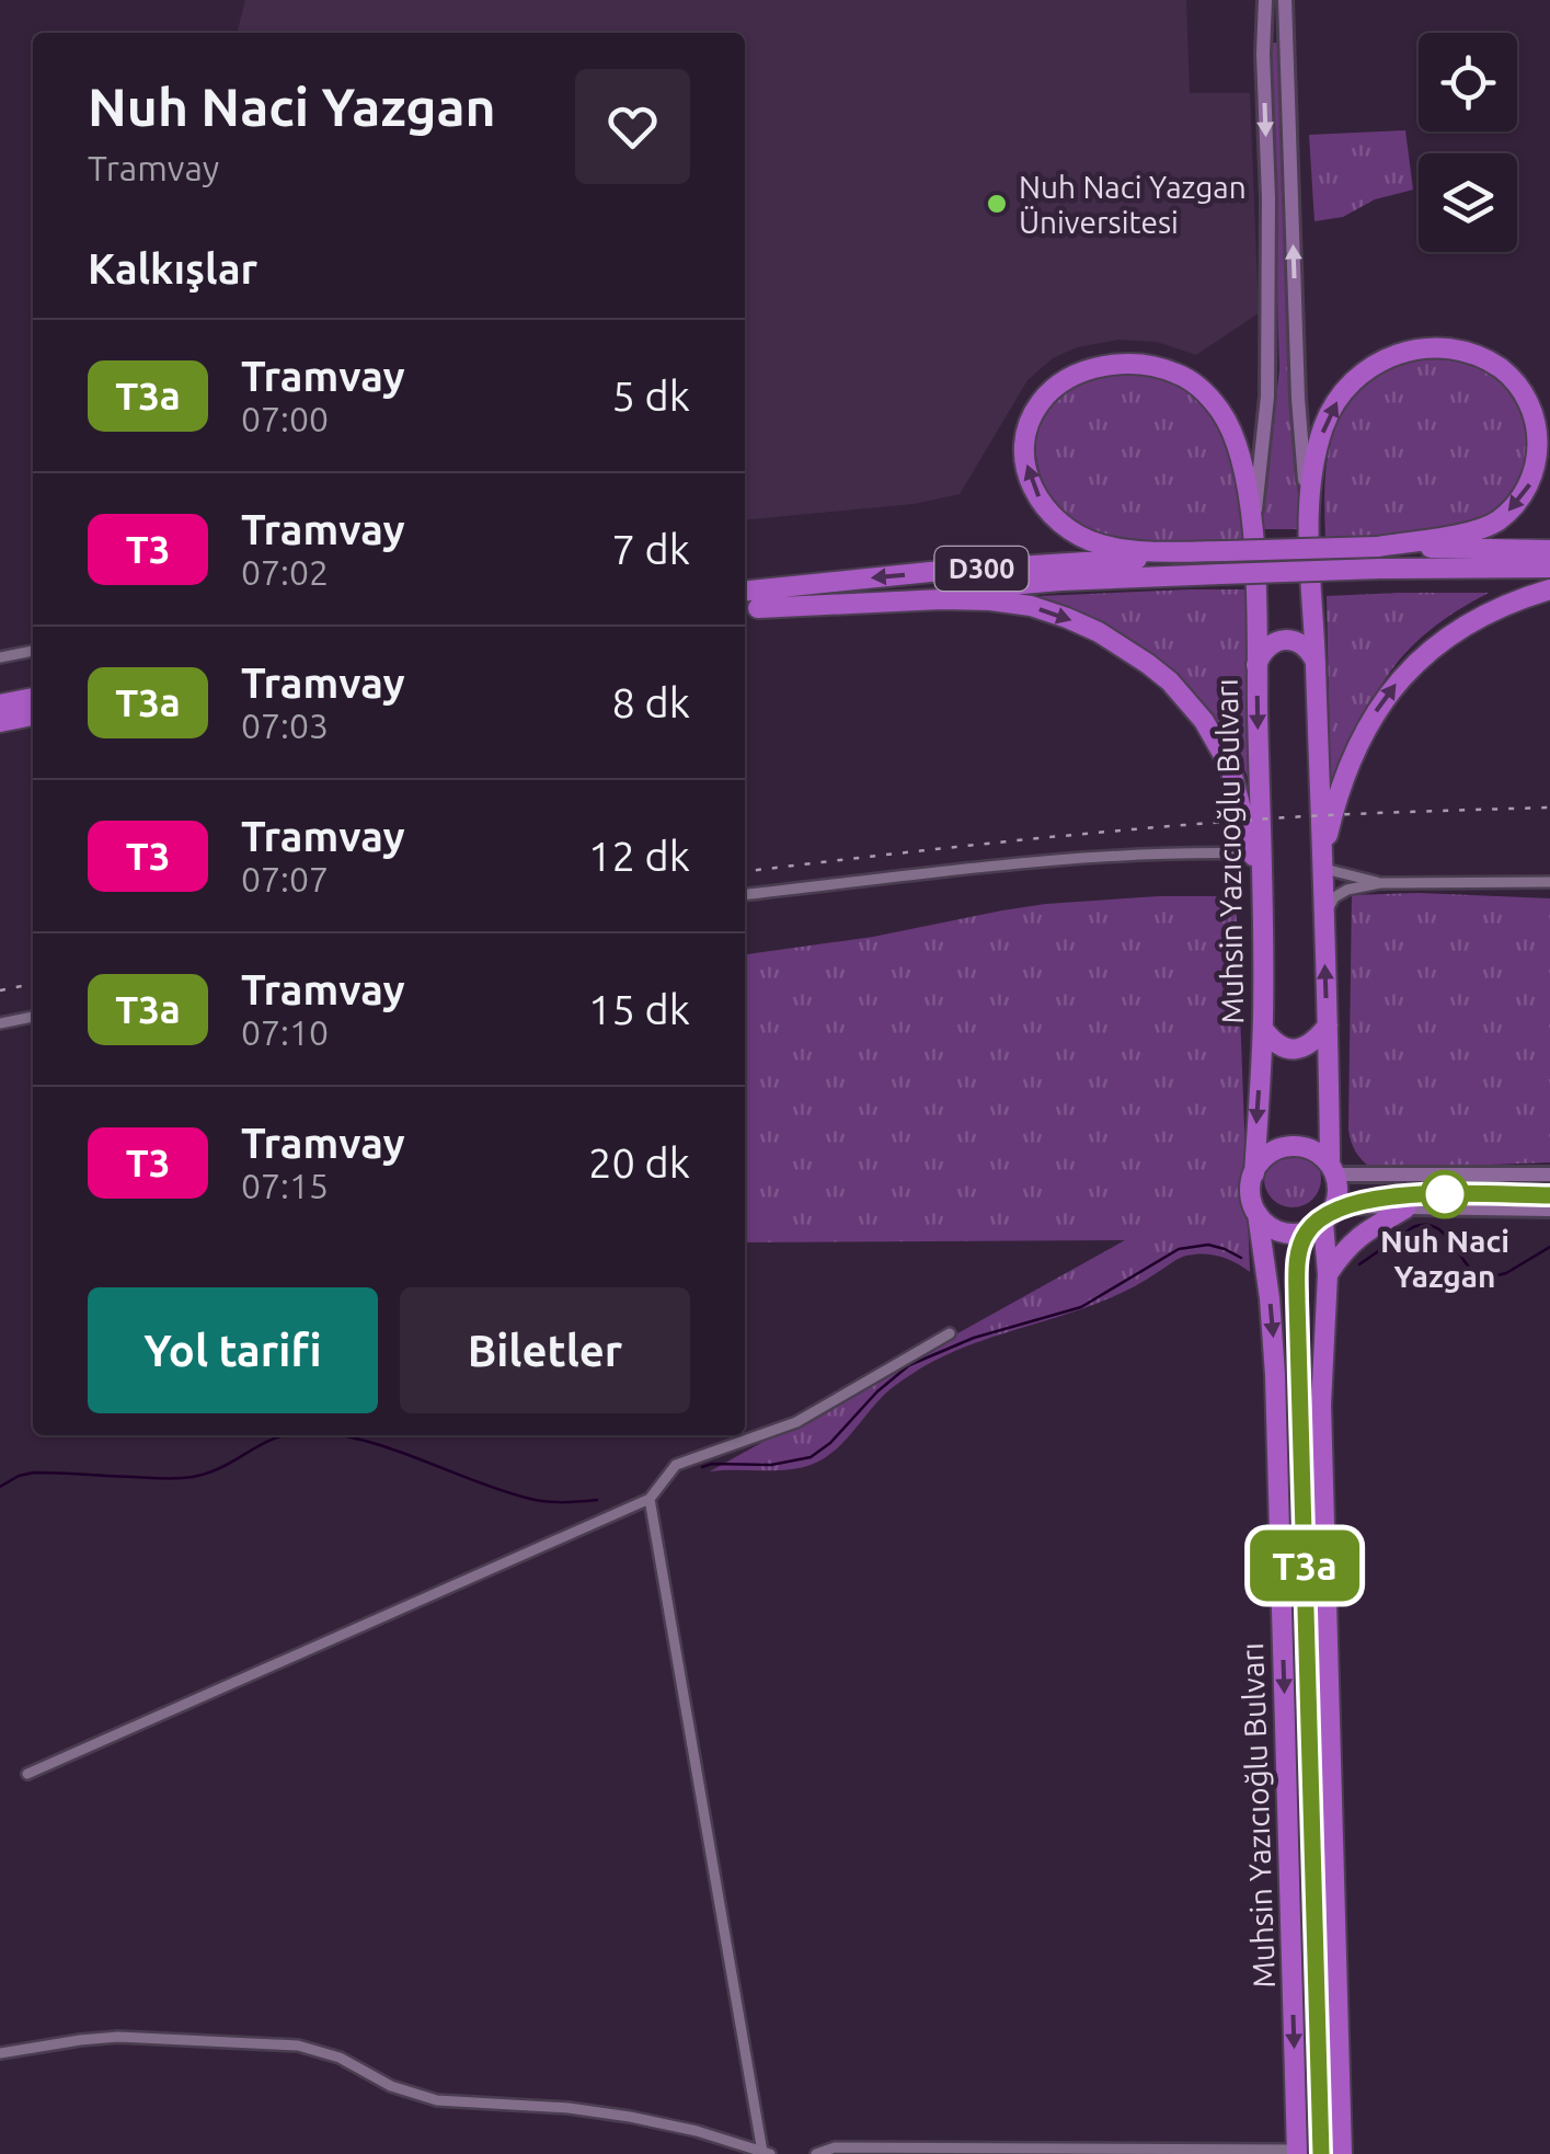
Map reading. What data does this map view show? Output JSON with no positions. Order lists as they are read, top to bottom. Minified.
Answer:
{"streets":{"highway":["D300","Muhsin Yazıcıoğlu Bulvarı"]},"crossings":[["D300","Muhsin Yazıcıoğlu Bulvarı"]],"places":["Nuh Naci Yazgan Üniversitesi","Nuh Naci Yazgan"],"lines":["tram line T3a"],"page":{"on_map":"T3a","heading":[["Nuh Naci Yazgan","Tramvay"],"Kalkışlar"],"list":[{"mark":"T3a","name":"Tramvay","note":"07:00","value":"5 dk"},{"mark":"T3","name":"Tramvay","note":"07:02","value":"7 dk"},{"mark":"T3a","name":"Tramvay","note":"07:03","value":"8 dk"},{"mark":"T3","name":"Tramvay","note":"07:07","value":"12 dk"},{"mark":"T3a","name":"Tramvay","note":"07:10","value":"15 dk"},{"mark":"T3","name":"Tramvay","note":"07:15","value":"20 dk"}],"buttons":["Yol tarifi","Biletler"]}}
